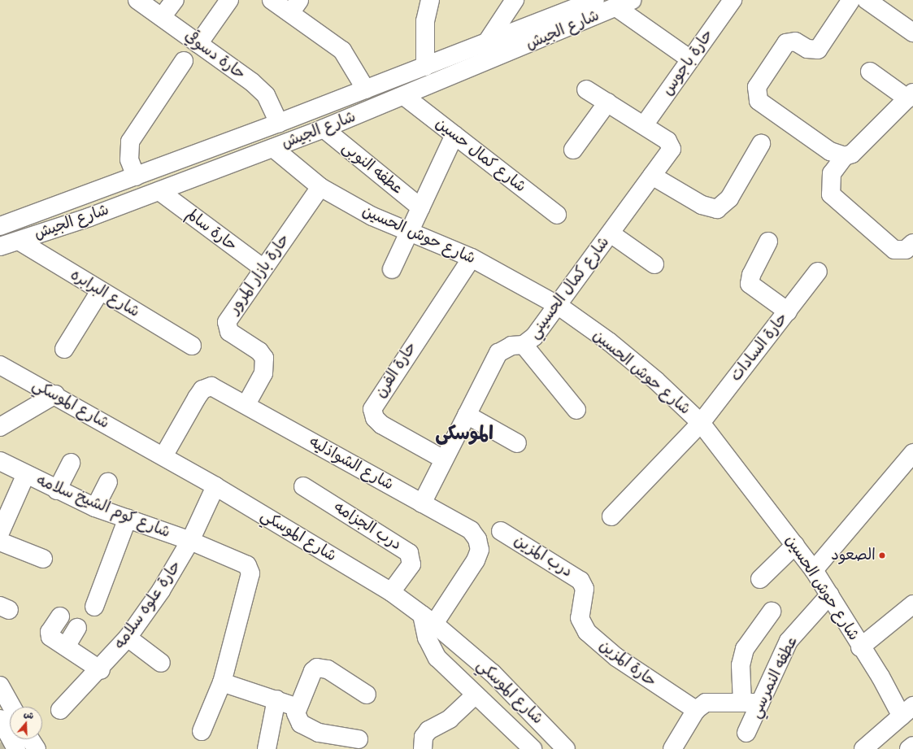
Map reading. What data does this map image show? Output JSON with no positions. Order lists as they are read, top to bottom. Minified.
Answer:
{"streets":{"street":["شارع الجيش","حارة دسوقي","حارة باجوس","شارع كمال حسين","عطفه النوبى","حارة سالم","شارع حوش الحسين","حارة بازار المرور","شارع كمال الحسيني","شارع البرابره","حارة السادات","حارة الفرن","شارع الموسكي","شارع الشواذليه","شارع كوم الشيخ سلامه","درب الجزامه","درب المزين","حارة علوه سلامه","حارة المزين","عطفه النمرسي"]},"crossings":[["شارع الجيش","حارة دسوقي"],["شارع الجيش","شارع كمال حسين"],["شارع الجيش","عطفه النوبى"],["شارع الجيش","حارة سالم"],["شارع الجيش","شارع حوش الحسين"],["شارع الجيش","شارع البرابره"],["حارة باجوس","شارع كمال الحسيني"],["حارة سالم","حارة بازار المرور"],["شارع حوش الحسين","حارة بازار المرور"],["شارع حوش الحسين","شارع كمال الحسيني"],["شارع حوش الحسين","حارة السادات"],["شارع حوش الحسين","حارة الفرن"],["شارع حوش الحسين","عطفه النمرسي"],["حارة بازار المرور","شارع الشواذليه"],["شارع كمال الحسيني","حارة الفرن"],["شارع كمال الحسيني","شارع الشواذليه"],["شارع الموسكي","شارع الشواذليه"],["شارع الموسكي","درب الجزامه"],["شارع الموسكي","حارة علوه سلامه"],["شارع كوم الشيخ سلامه","حارة علوه سلامه"],["درب المزين","حارة المزين"]],"districts":["الموسكى"],"places":["الصعود"],"north":"top"}
